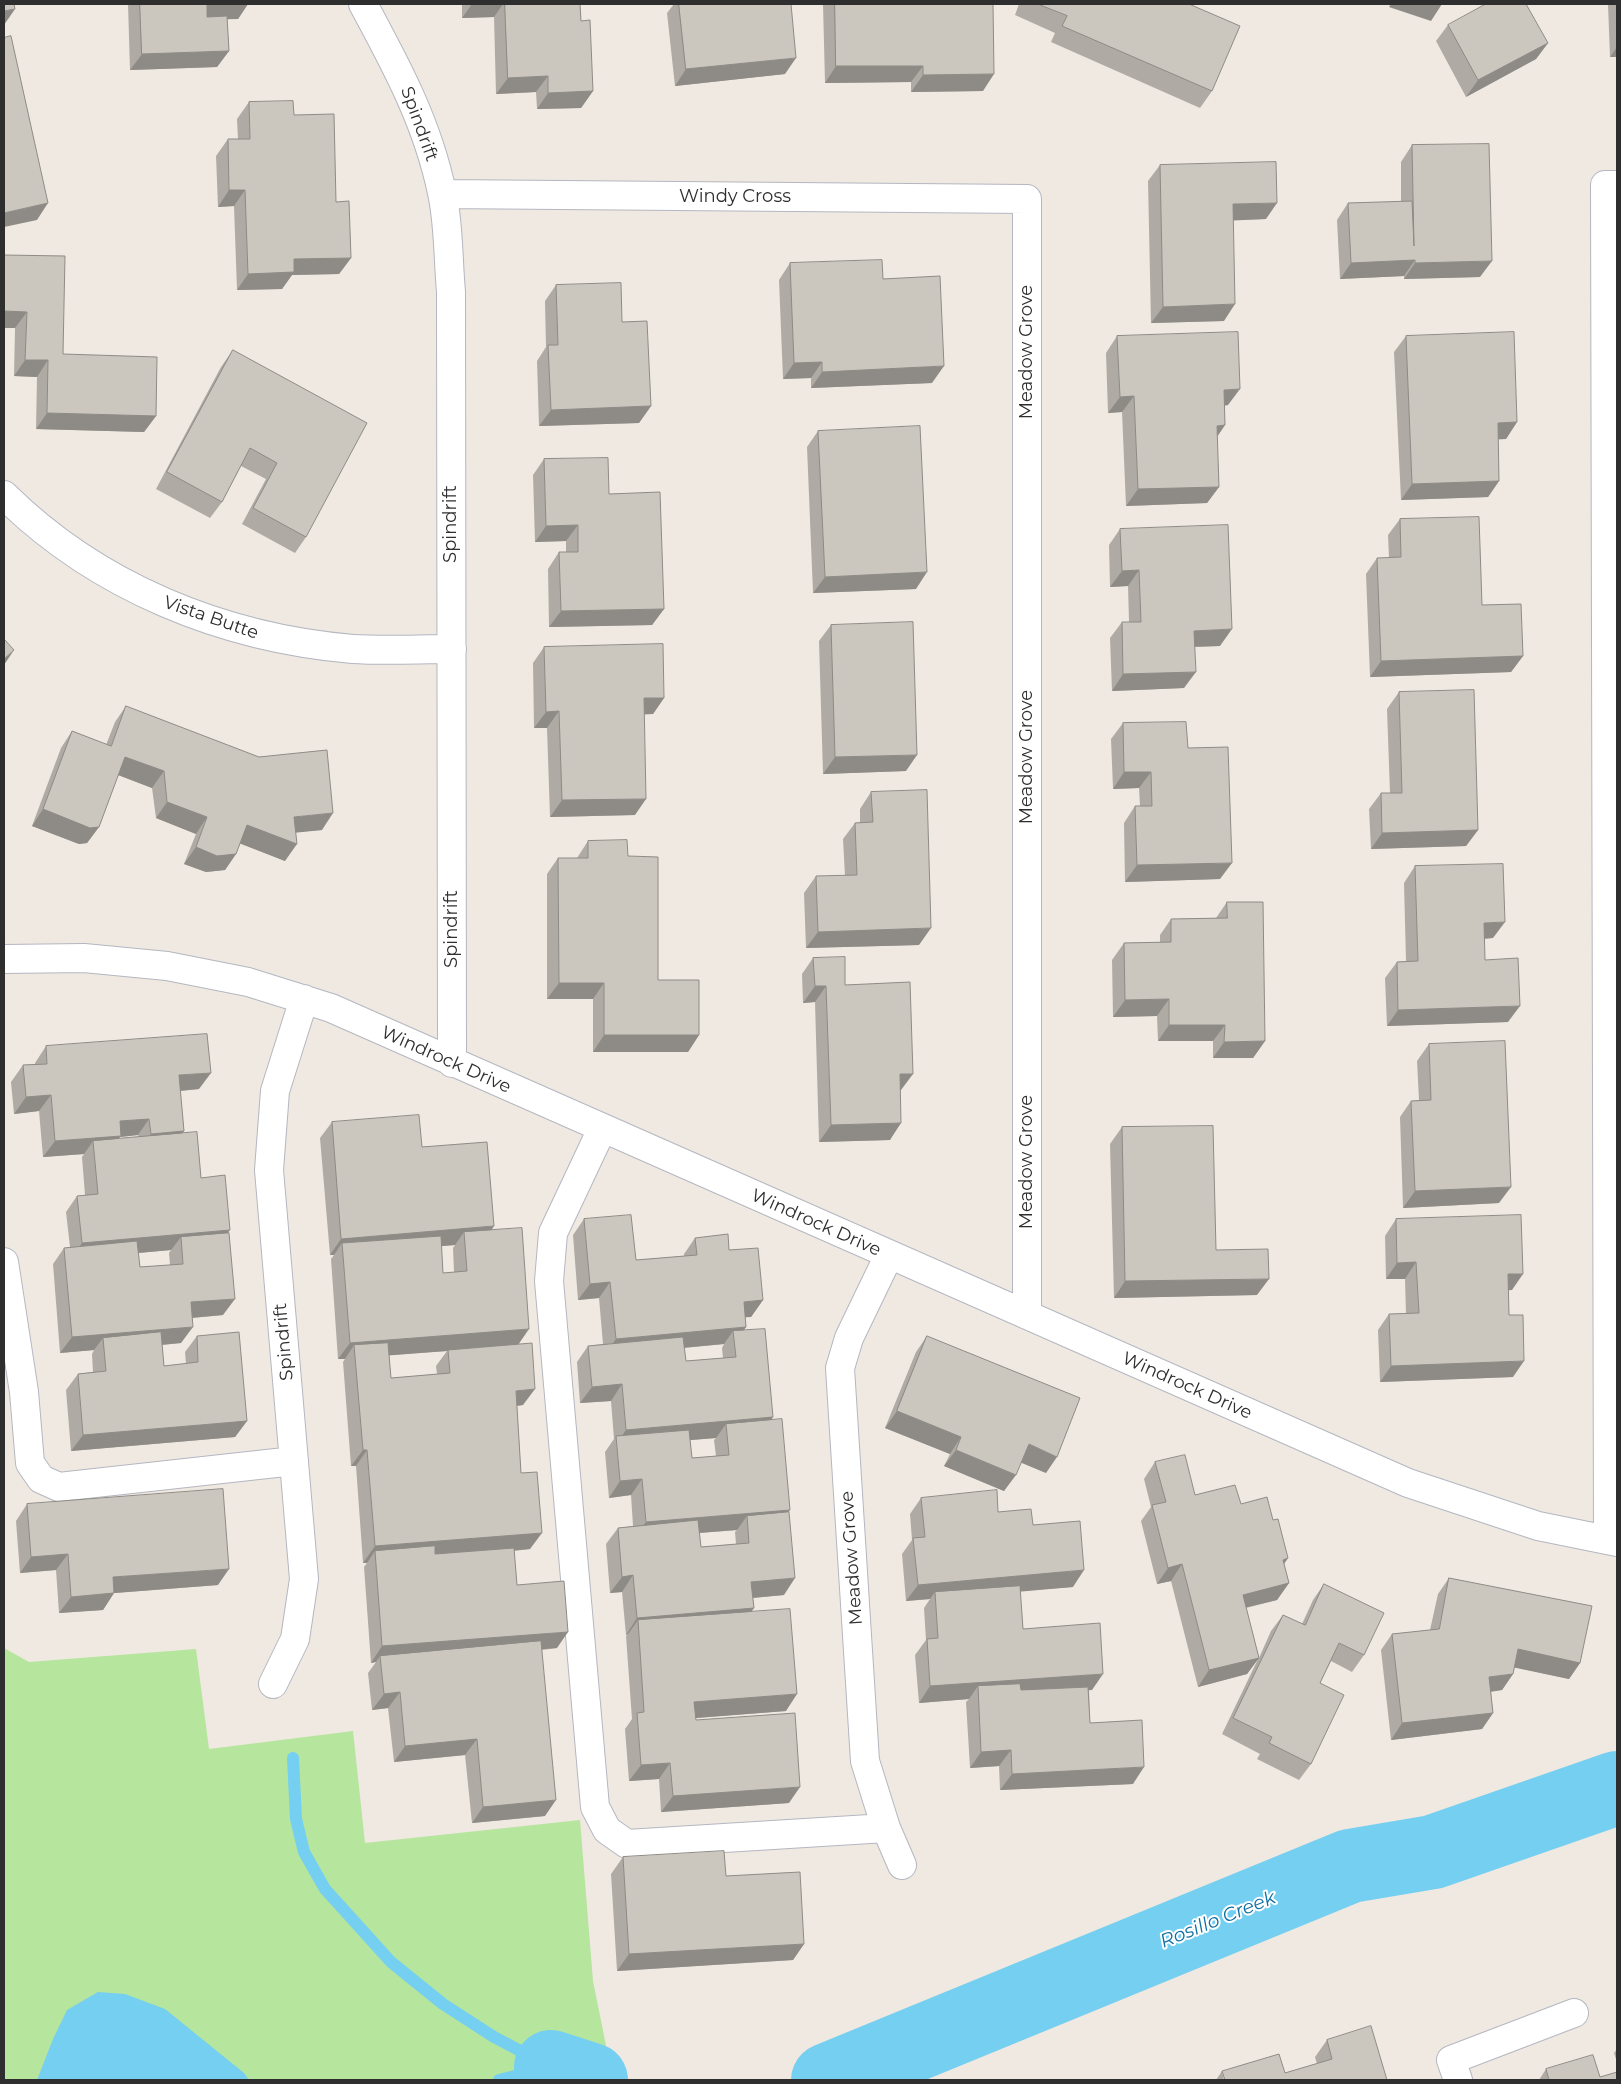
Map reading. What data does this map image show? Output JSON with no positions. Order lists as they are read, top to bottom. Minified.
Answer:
{"streets":{"street":["Spindrift","Windy Cross","Meadow Grove","Vista Butte","Windrock Drive"]},"crossings":[["Spindrift","Windy Cross"],["Spindrift","Vista Butte"],["Spindrift","Windrock Drive"],["Windy Cross","Meadow Grove"],["Meadow Grove","Windrock Drive"]],"water":["Rosillo Creek"]}
